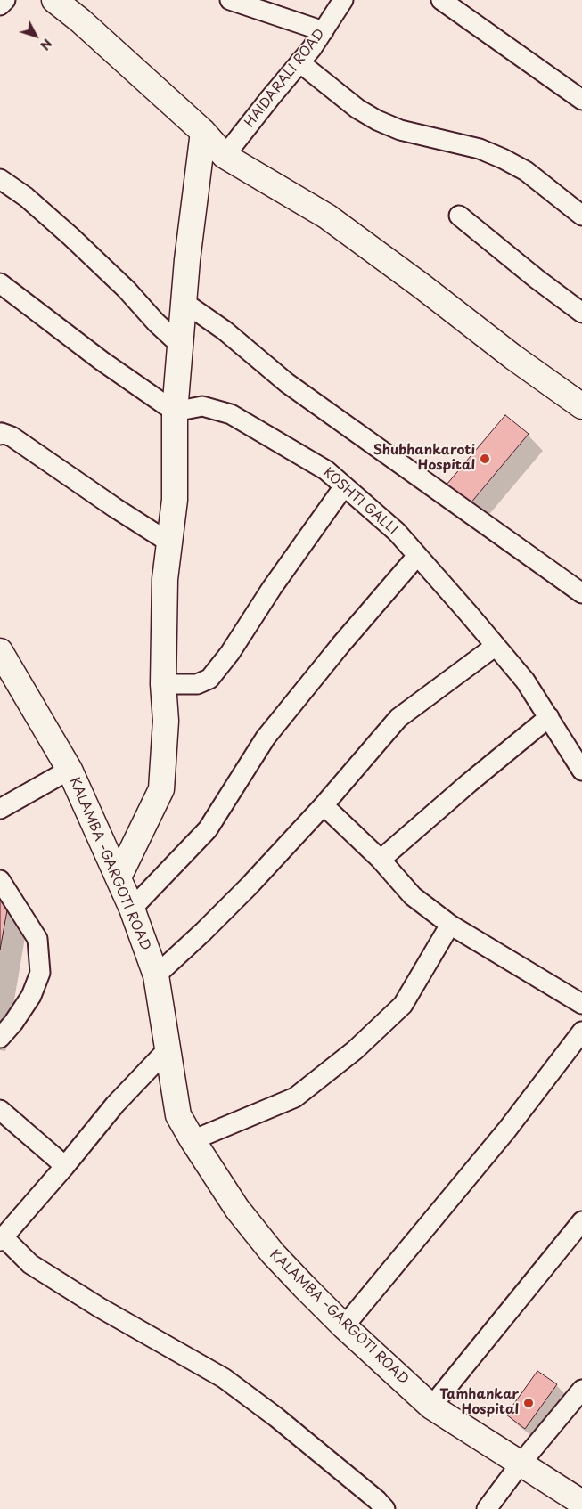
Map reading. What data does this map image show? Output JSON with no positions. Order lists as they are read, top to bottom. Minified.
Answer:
{"streets":{"street":["HAIDARALI ROAD","KOSHTI GALLI","KALAMBA -GARGOTI ROAD"]},"places":["Shubhankaroti Hospital","Tamhankar Hospital"],"north":"bottom right"}
